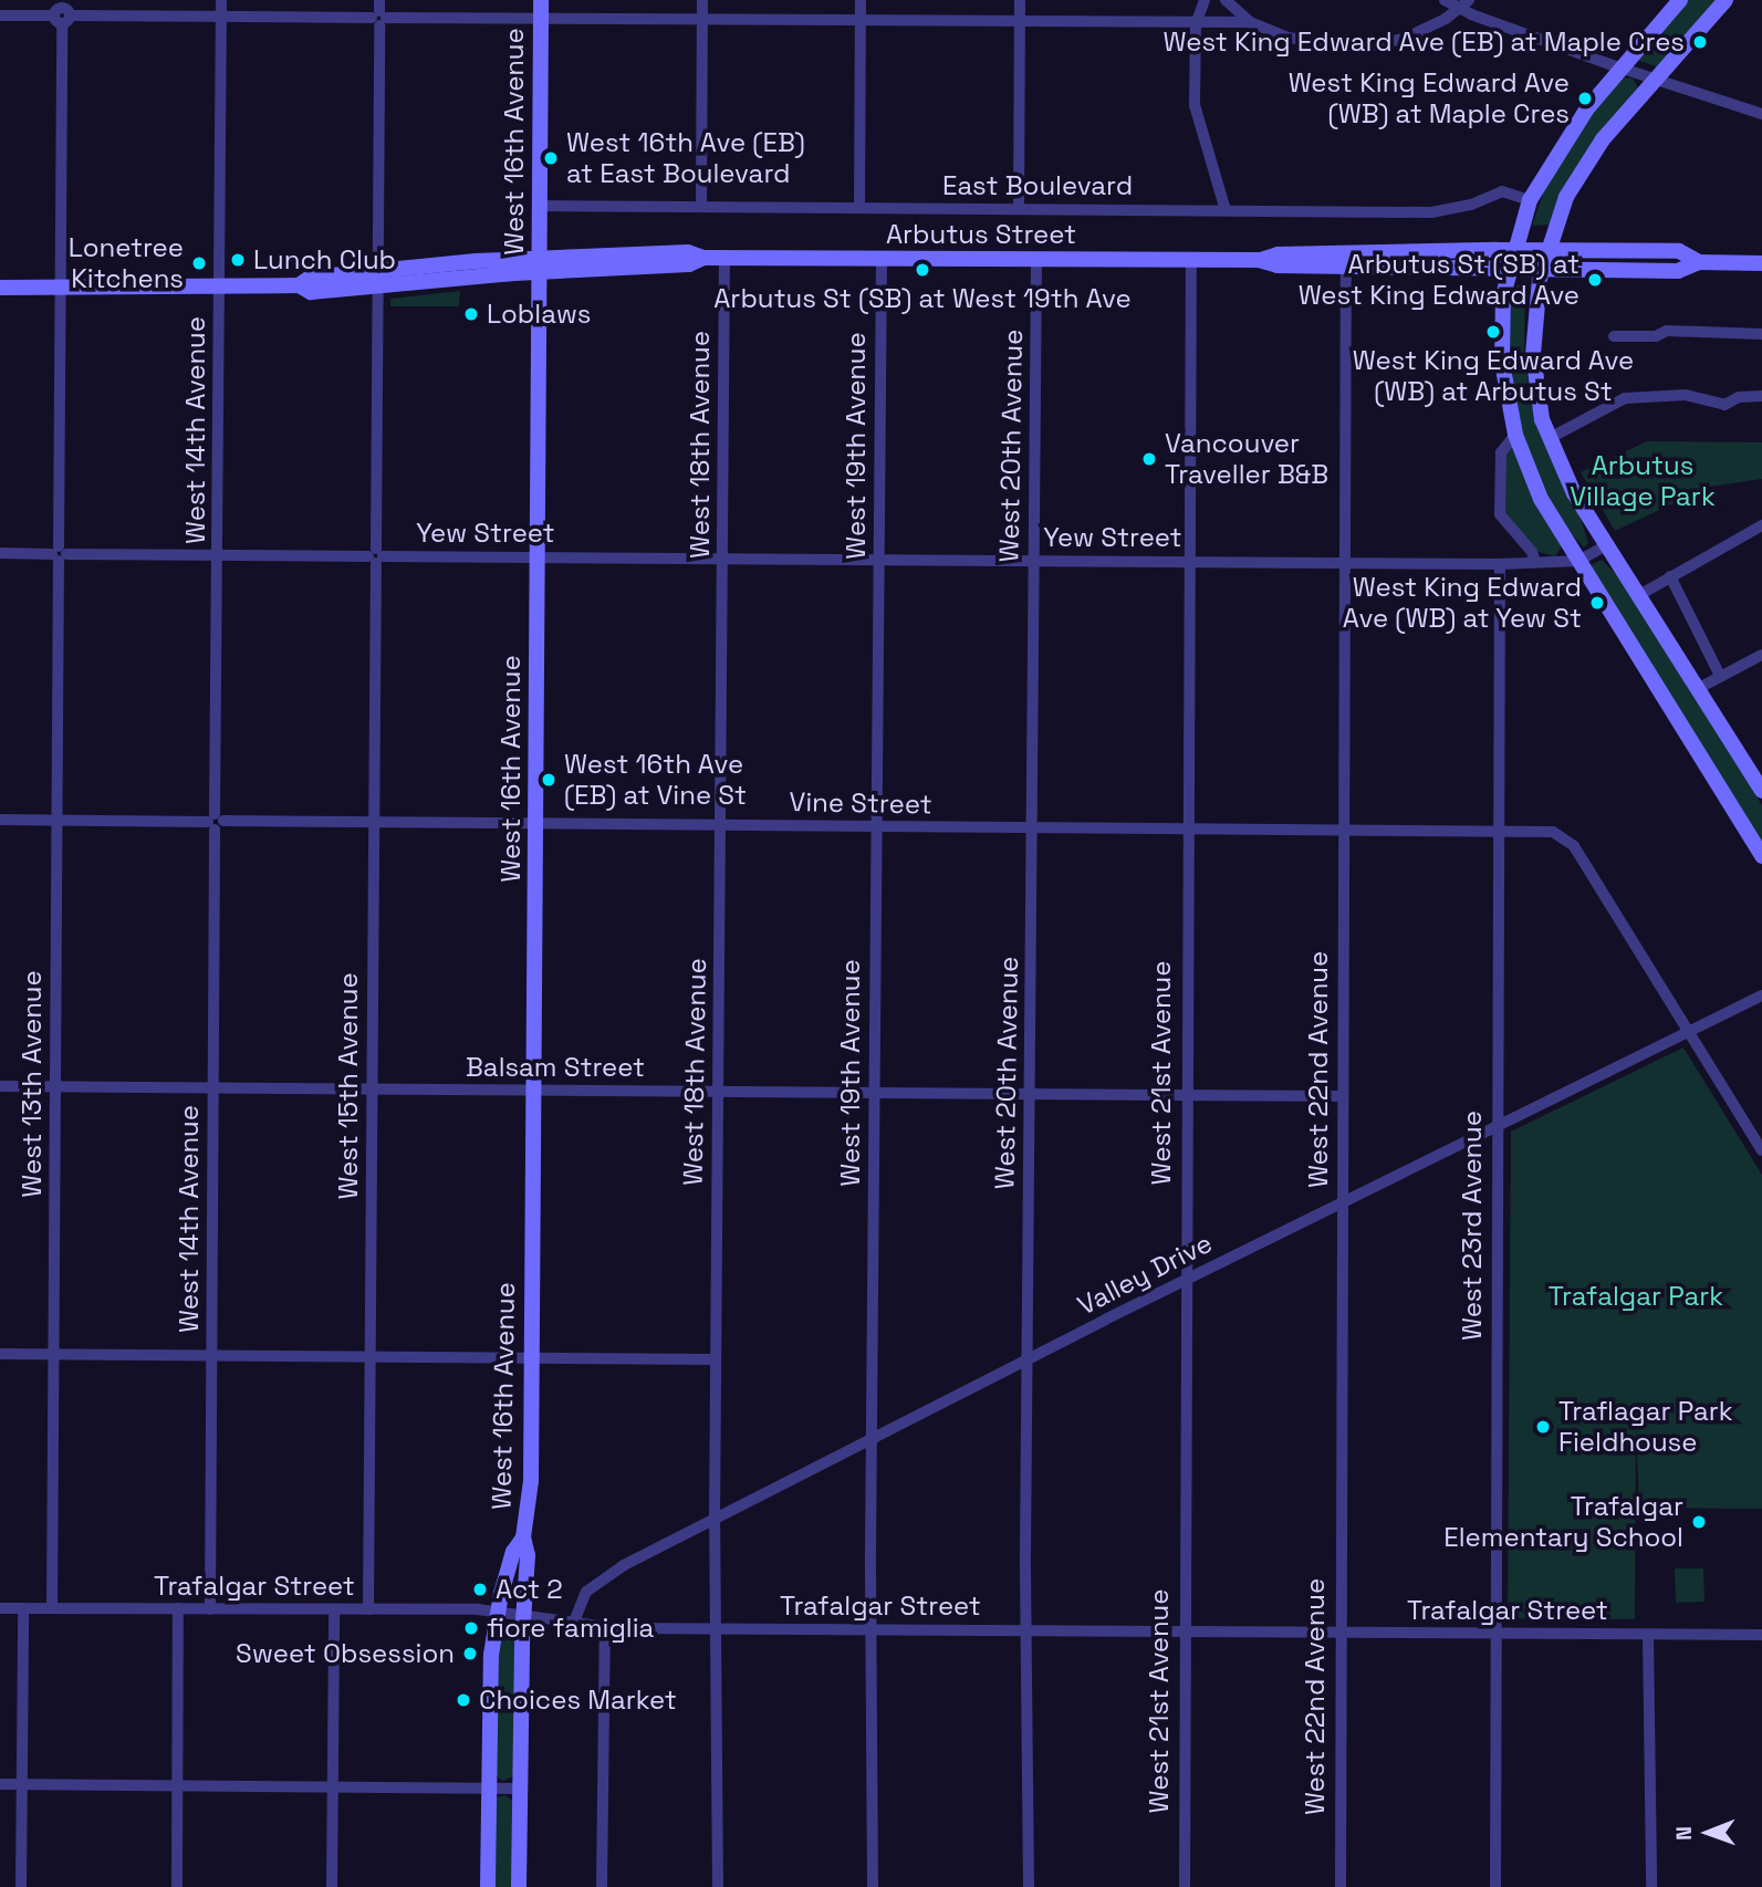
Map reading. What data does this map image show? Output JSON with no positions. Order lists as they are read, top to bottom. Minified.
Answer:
{"streets":{"main road":["West 16th Avenue","Arbutus Street"],"street":["East Boulevard","West 14th Avenue","West 18th Avenue","West 19th Avenue","West 20th Avenue","Yew Street","Vine Street","Balsam Street","West 22nd Avenue","West 21st Avenue","West 13th Avenue","West 15th Avenue","West 23rd Avenue","Valley Drive","Trafalgar Street"]},"crossings":[["West 16th Avenue","East Boulevard"],["West 16th Avenue","Arbutus Street"],["West 16th Avenue","Yew Street"],["West 16th Avenue","Vine Street"],["West 16th Avenue","Balsam Street"],["West 16th Avenue","Trafalgar Street"],["Arbutus Street","West 14th Avenue"],["Arbutus Street","West 18th Avenue"],["Arbutus Street","West 19th Avenue"],["Arbutus Street","West 20th Avenue"],["Arbutus Street","West 22nd Avenue"],["Arbutus Street","West 21st Avenue"],["Arbutus Street","West 13th Avenue"],["Arbutus Street","West 15th Avenue"],["West 14th Avenue","Yew Street"],["West 14th Avenue","Vine Street"],["West 14th Avenue","Balsam Street"],["West 14th Avenue","Trafalgar Street"],["West 18th Avenue","Yew Street"],["West 18th Avenue","Vine Street"],["West 18th Avenue","Balsam Street"],["West 18th Avenue","Valley Drive"],["West 18th Avenue","Trafalgar Street"],["West 19th Avenue","Yew Street"],["West 19th Avenue","Vine Street"],["West 19th Avenue","Balsam Street"],["West 19th Avenue","Valley Drive"],["West 19th Avenue","Trafalgar Street"],["West 20th Avenue","Yew Street"],["West 20th Avenue","Vine Street"],["West 20th Avenue","Balsam Street"],["West 20th Avenue","Valley Drive"],["West 20th Avenue","Trafalgar Street"],["Yew Street","West 22nd Avenue"],["Yew Street","West 21st Avenue"],["Yew Street","West 13th Avenue"],["Yew Street","West 15th Avenue"],["Yew Street","West 23rd Avenue"],["Vine Street","West 22nd Avenue"],["Vine Street","West 21st Avenue"],["Vine Street","West 13th Avenue"],["Vine Street","West 15th Avenue"],["Vine Street","West 23rd Avenue"],["Vine Street","Valley Drive"],["Balsam Street","West 22nd Avenue"],["Balsam Street","West 21st Avenue"],["Balsam Street","West 13th Avenue"],["Balsam Street","West 15th Avenue"],["West 22nd Avenue","Valley Drive"],["West 22nd Avenue","Trafalgar Street"],["West 21st Avenue","Valley Drive"],["West 21st Avenue","Trafalgar Street"],["West 13th Avenue","Trafalgar Street"],["West 15th Avenue","Trafalgar Street"],["West 23rd Avenue","Valley Drive"],["West 23rd Avenue","Trafalgar Street"],["Valley Drive","Trafalgar Street"]],"parks":["Arbutus Village Park","Trafalgar Park"],"places":["West King Edward Ave (EB) at Maple Cres","West King Edward Ave (WB) at Maple Cres","West 16th Ave (EB) at East Boulevard","Lunch Club","Lonetree Kitchens","Arbutus St (SB) at West 19th Ave","Arbutus St (SB) at West King Edward Ave","Loblaws","West King Edward Ave (WB) at Arbutus St","Vancouver Traveller B&B","West King Edward Ave (WB) at Yew St","West 16th Ave (EB) at Vine St","Traflagar Park Fieldhouse","Trafalgar Elementary School","Act 2","fiore famiglia","Sweet Obsession","Choices Market"],"north":"left"}
